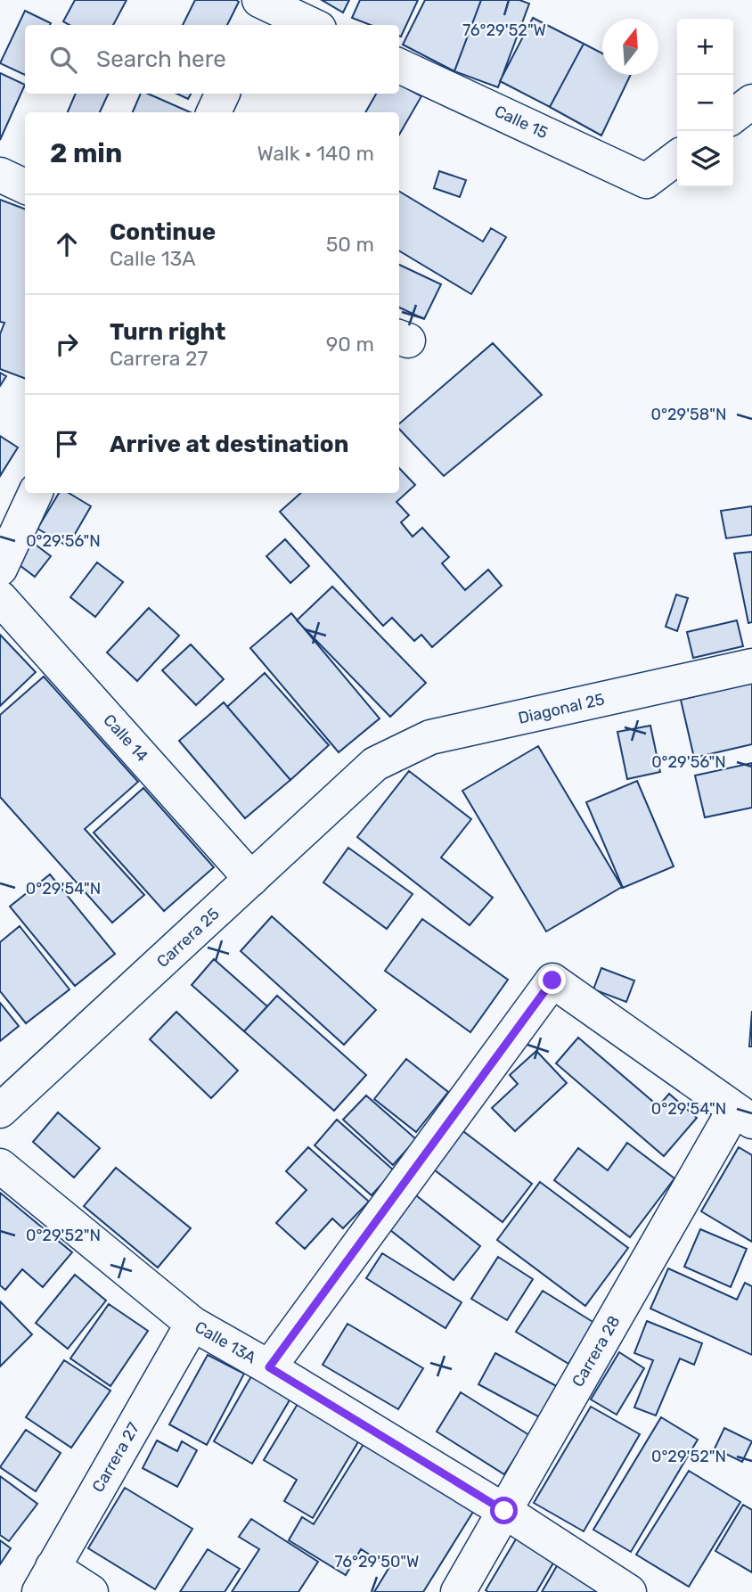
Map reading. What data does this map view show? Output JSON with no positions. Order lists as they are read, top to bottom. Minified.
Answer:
{"streets":{"street":["Calle 15","Diagonal 25","Calle 14","Carrera 25","Calle 13A","Carrera 28","Carrera 27"]},"crossings":[["Diagonal 25","Carrera 25"],["Calle 14","Carrera 25"],["Calle 13A","Carrera 28"],["Calle 13A","Carrera 27"]],"north":"top","page":{"map_buttons":["+","−"],"search":"Search here","heading":["2 min","Walk · 140 m"],"list":[["Continue","Calle 13A","50 m"],["Turn right","Carrera 27","90 m"],"Arrive at destination"]},"coordinates":["76°29'52\"W","0°29'58\"N","0°29'56\"N","0°29'54\"N","0°29'52\"N","76°29'50\"W"]}
